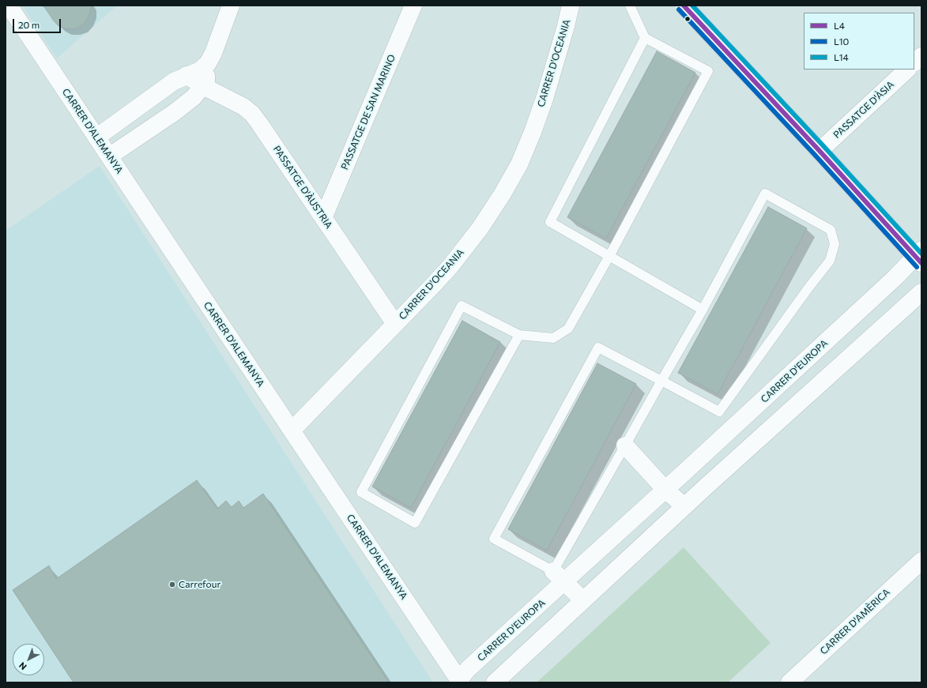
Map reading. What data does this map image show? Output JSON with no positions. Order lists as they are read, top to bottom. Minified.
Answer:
{"streets":{"street":["CARRER D'OCEANIA","PASSATGE D'ÀSIA","PASSATGE DE SAN MARINO","CARRER D'ALEMANYA","PASSATGE D'ÀUSTRIA","CARRER D'EUROPA","CARRER D'AMÈRICA"]},"crossings":[["CARRER D'OCEANIA","CARRER D'ALEMANYA"],["CARRER D'OCEANIA","PASSATGE D'ÀUSTRIA"],["PASSATGE DE SAN MARINO","PASSATGE D'ÀUSTRIA"],["CARRER D'ALEMANYA","CARRER D'EUROPA"]],"places":["Carrefour"],"lines":["transit line L4","transit line L14","transit line L10"],"legend":["L4","L10","L14"],"scale_bar":"20 m","north":"bottom left"}
